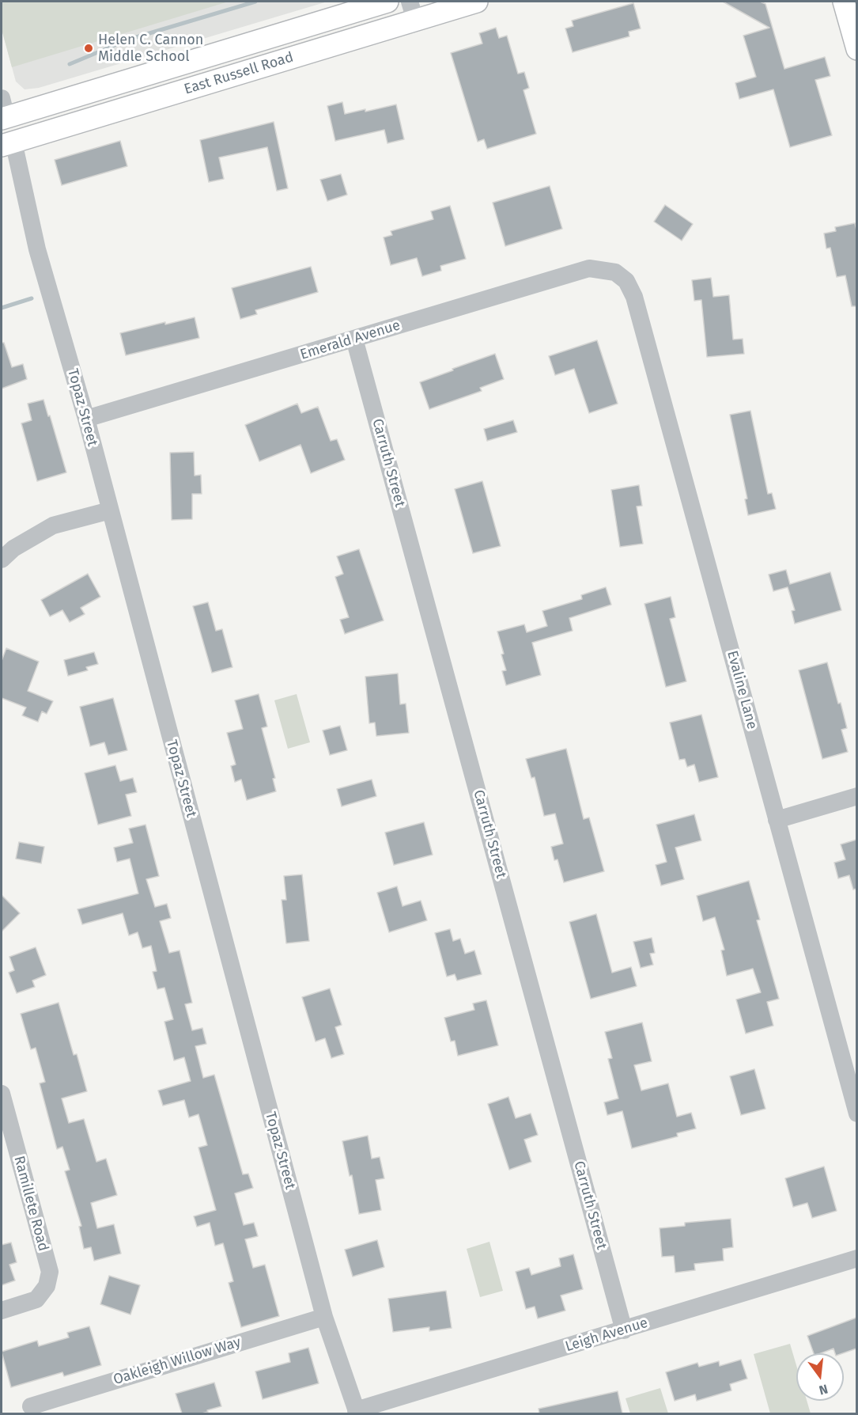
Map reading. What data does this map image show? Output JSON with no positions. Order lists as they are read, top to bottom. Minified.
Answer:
{"streets":{"main road":["East Russell Road"],"street":["Emerald Avenue","Topaz Street","Carruth Street","Evaline Lane","Ramillete Road","Leigh Avenue","Oakleigh Willow Way"]},"crossings":[["East Russell Road","Topaz Street"],["Emerald Avenue","Topaz Street"],["Emerald Avenue","Carruth Street"],["Emerald Avenue","Evaline Lane"],["Topaz Street","Leigh Avenue"],["Topaz Street","Oakleigh Willow Way"],["Carruth Street","Leigh Avenue"]],"places":["Helen C. Cannon Middle School"],"north":"bottom"}
